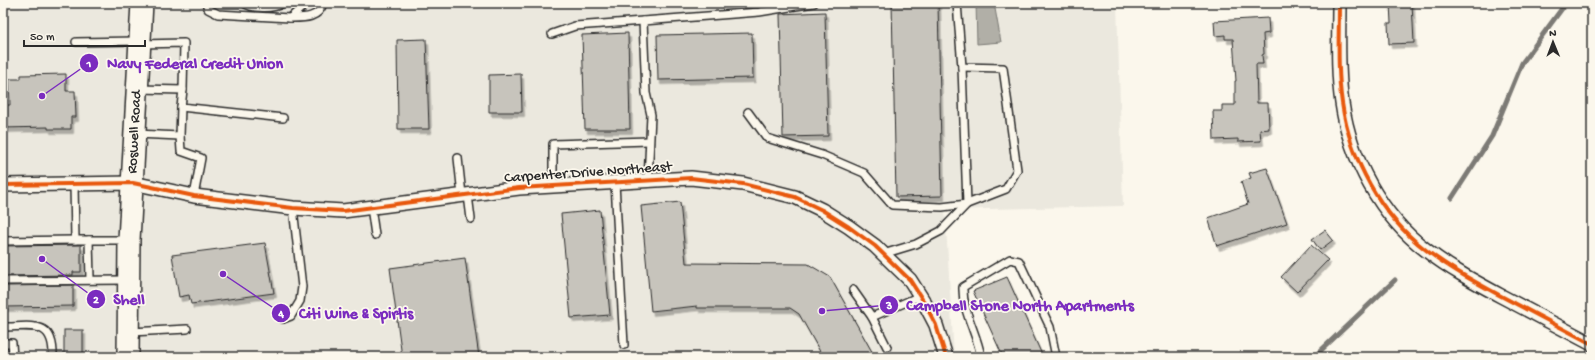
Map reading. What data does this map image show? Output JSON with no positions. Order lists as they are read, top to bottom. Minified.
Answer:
{"streets":{"main road":["Roswell Road"],"street":["Carpenter Drive Northeast"]},"crossings":[["Roswell Road","Carpenter Drive Northeast"]],"places":["Navy Federal Credit Union","Shell","Citi Wine & Spirtis","Campbell Stone North Apartments"],"scale_bar":"50 m","north":"top"}
